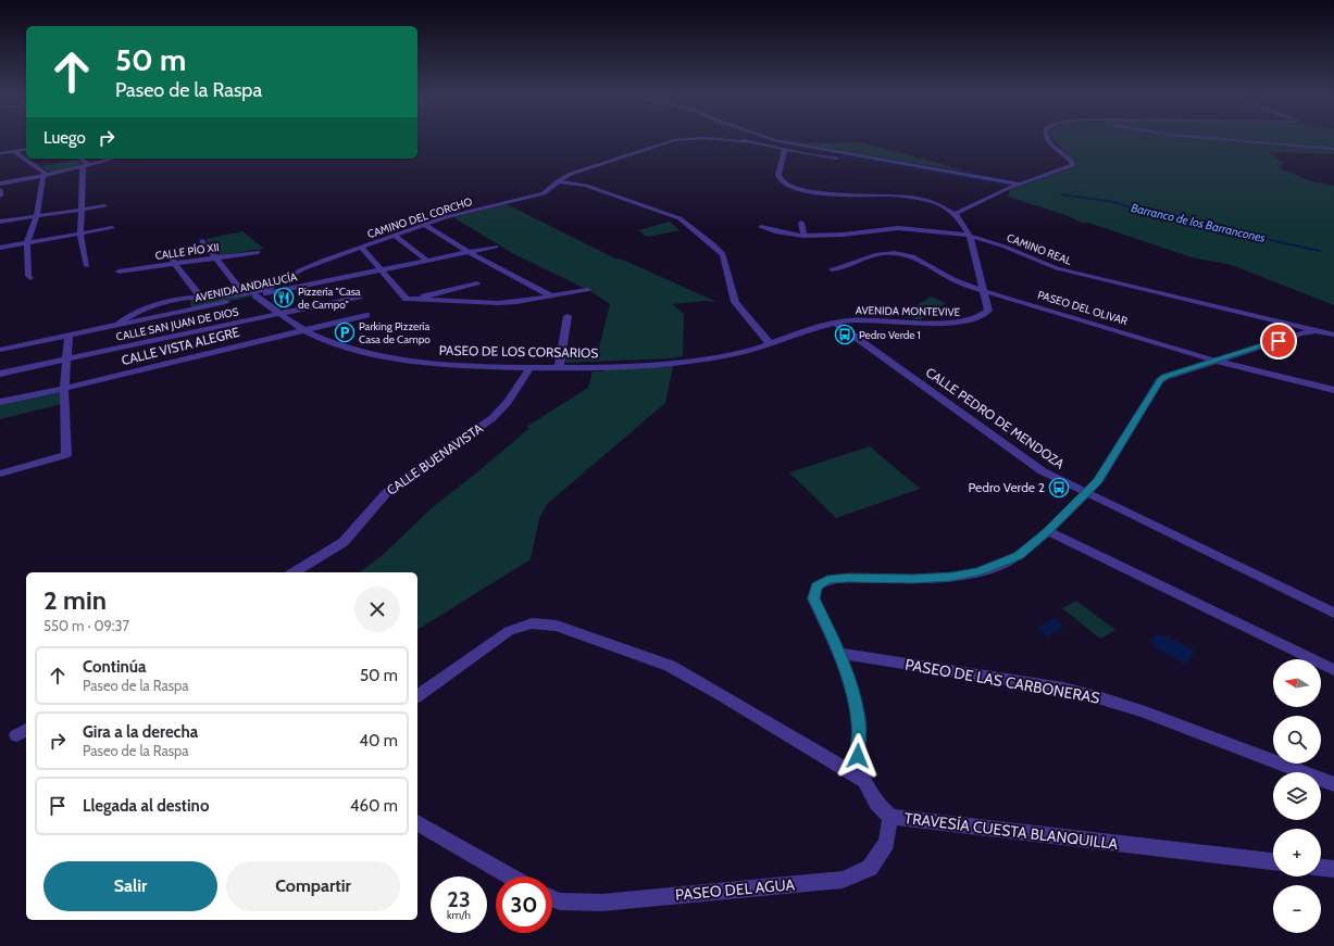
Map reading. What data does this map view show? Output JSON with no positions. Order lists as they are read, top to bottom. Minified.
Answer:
{"streets":{"street":["CAMINO DEL CORCHO","CAMINO REAL","CALLE PÍO XII","AVENIDA ANDALUCÍA","PASEO DEL OLIVAR","AVENIDA MONTEVIVE","CALLE SAN JUAN DE DIOS","CALLE VISTA ALEGRE","PASEO DE LOS CORSARIOS","CALLE PEDRO DE MENDOZA","CALLE BUENAVISTA","PASEO DE LAS CARBONERAS","TRAVESÍA CUESTA BLANQUILLA","PASEO DEL AGUA"]},"crossings":[["CAMINO DEL CORCHO","AVENIDA ANDALUCÍA"],["CAMINO DEL CORCHO","AVENIDA MONTEVIVE"],["CAMINO REAL","AVENIDA MONTEVIVE"],["CAMINO REAL","TRAVESÍA CUESTA BLANQUILLA"],["AVENIDA ANDALUCÍA","PASEO DE LOS CORSARIOS"],["PASEO DEL OLIVAR","AVENIDA MONTEVIVE"],["PASEO DEL OLIVAR","TRAVESÍA CUESTA BLANQUILLA"],["AVENIDA MONTEVIVE","PASEO DE LOS CORSARIOS"],["AVENIDA MONTEVIVE","CALLE PEDRO DE MENDOZA"],["CALLE SAN JUAN DE DIOS","PASEO DE LOS CORSARIOS"],["CALLE VISTA ALEGRE","PASEO DE LOS CORSARIOS"],["PASEO DE LOS CORSARIOS","CALLE BUENAVISTA"],["CALLE PEDRO DE MENDOZA","TRAVESÍA CUESTA BLANQUILLA"],["PASEO DE LAS CARBONERAS","TRAVESÍA CUESTA BLANQUILLA"],["TRAVESÍA CUESTA BLANQUILLA","PASEO DEL AGUA"]],"water":["Barranco de los Barrancones"],"places":{"restaurant":["Pizzería \"Casa de Campo\""],"parking":["Parking Pizzería Casa de Campo"],"bus stop":["Pedro Verde 1","Pedro Verde 2"]},"north":"left","page":{"turn":["50 m","Paseo de la Raspa"],"then":"Luego","heading":["2 min","550 m · 09:37"],"list":[{"name":"Continúa","note":"Paseo de la Raspa","value":"50 m"},{"name":"Gira a la derecha","note":"Paseo de la Raspa","value":"40 m"},{"name":"Llegada al destino","value":"460 m"}],"map_buttons":["+","−"],"buttons":["Salir","Compartir"],"speed":"23 km/h","limit":"30"}}
